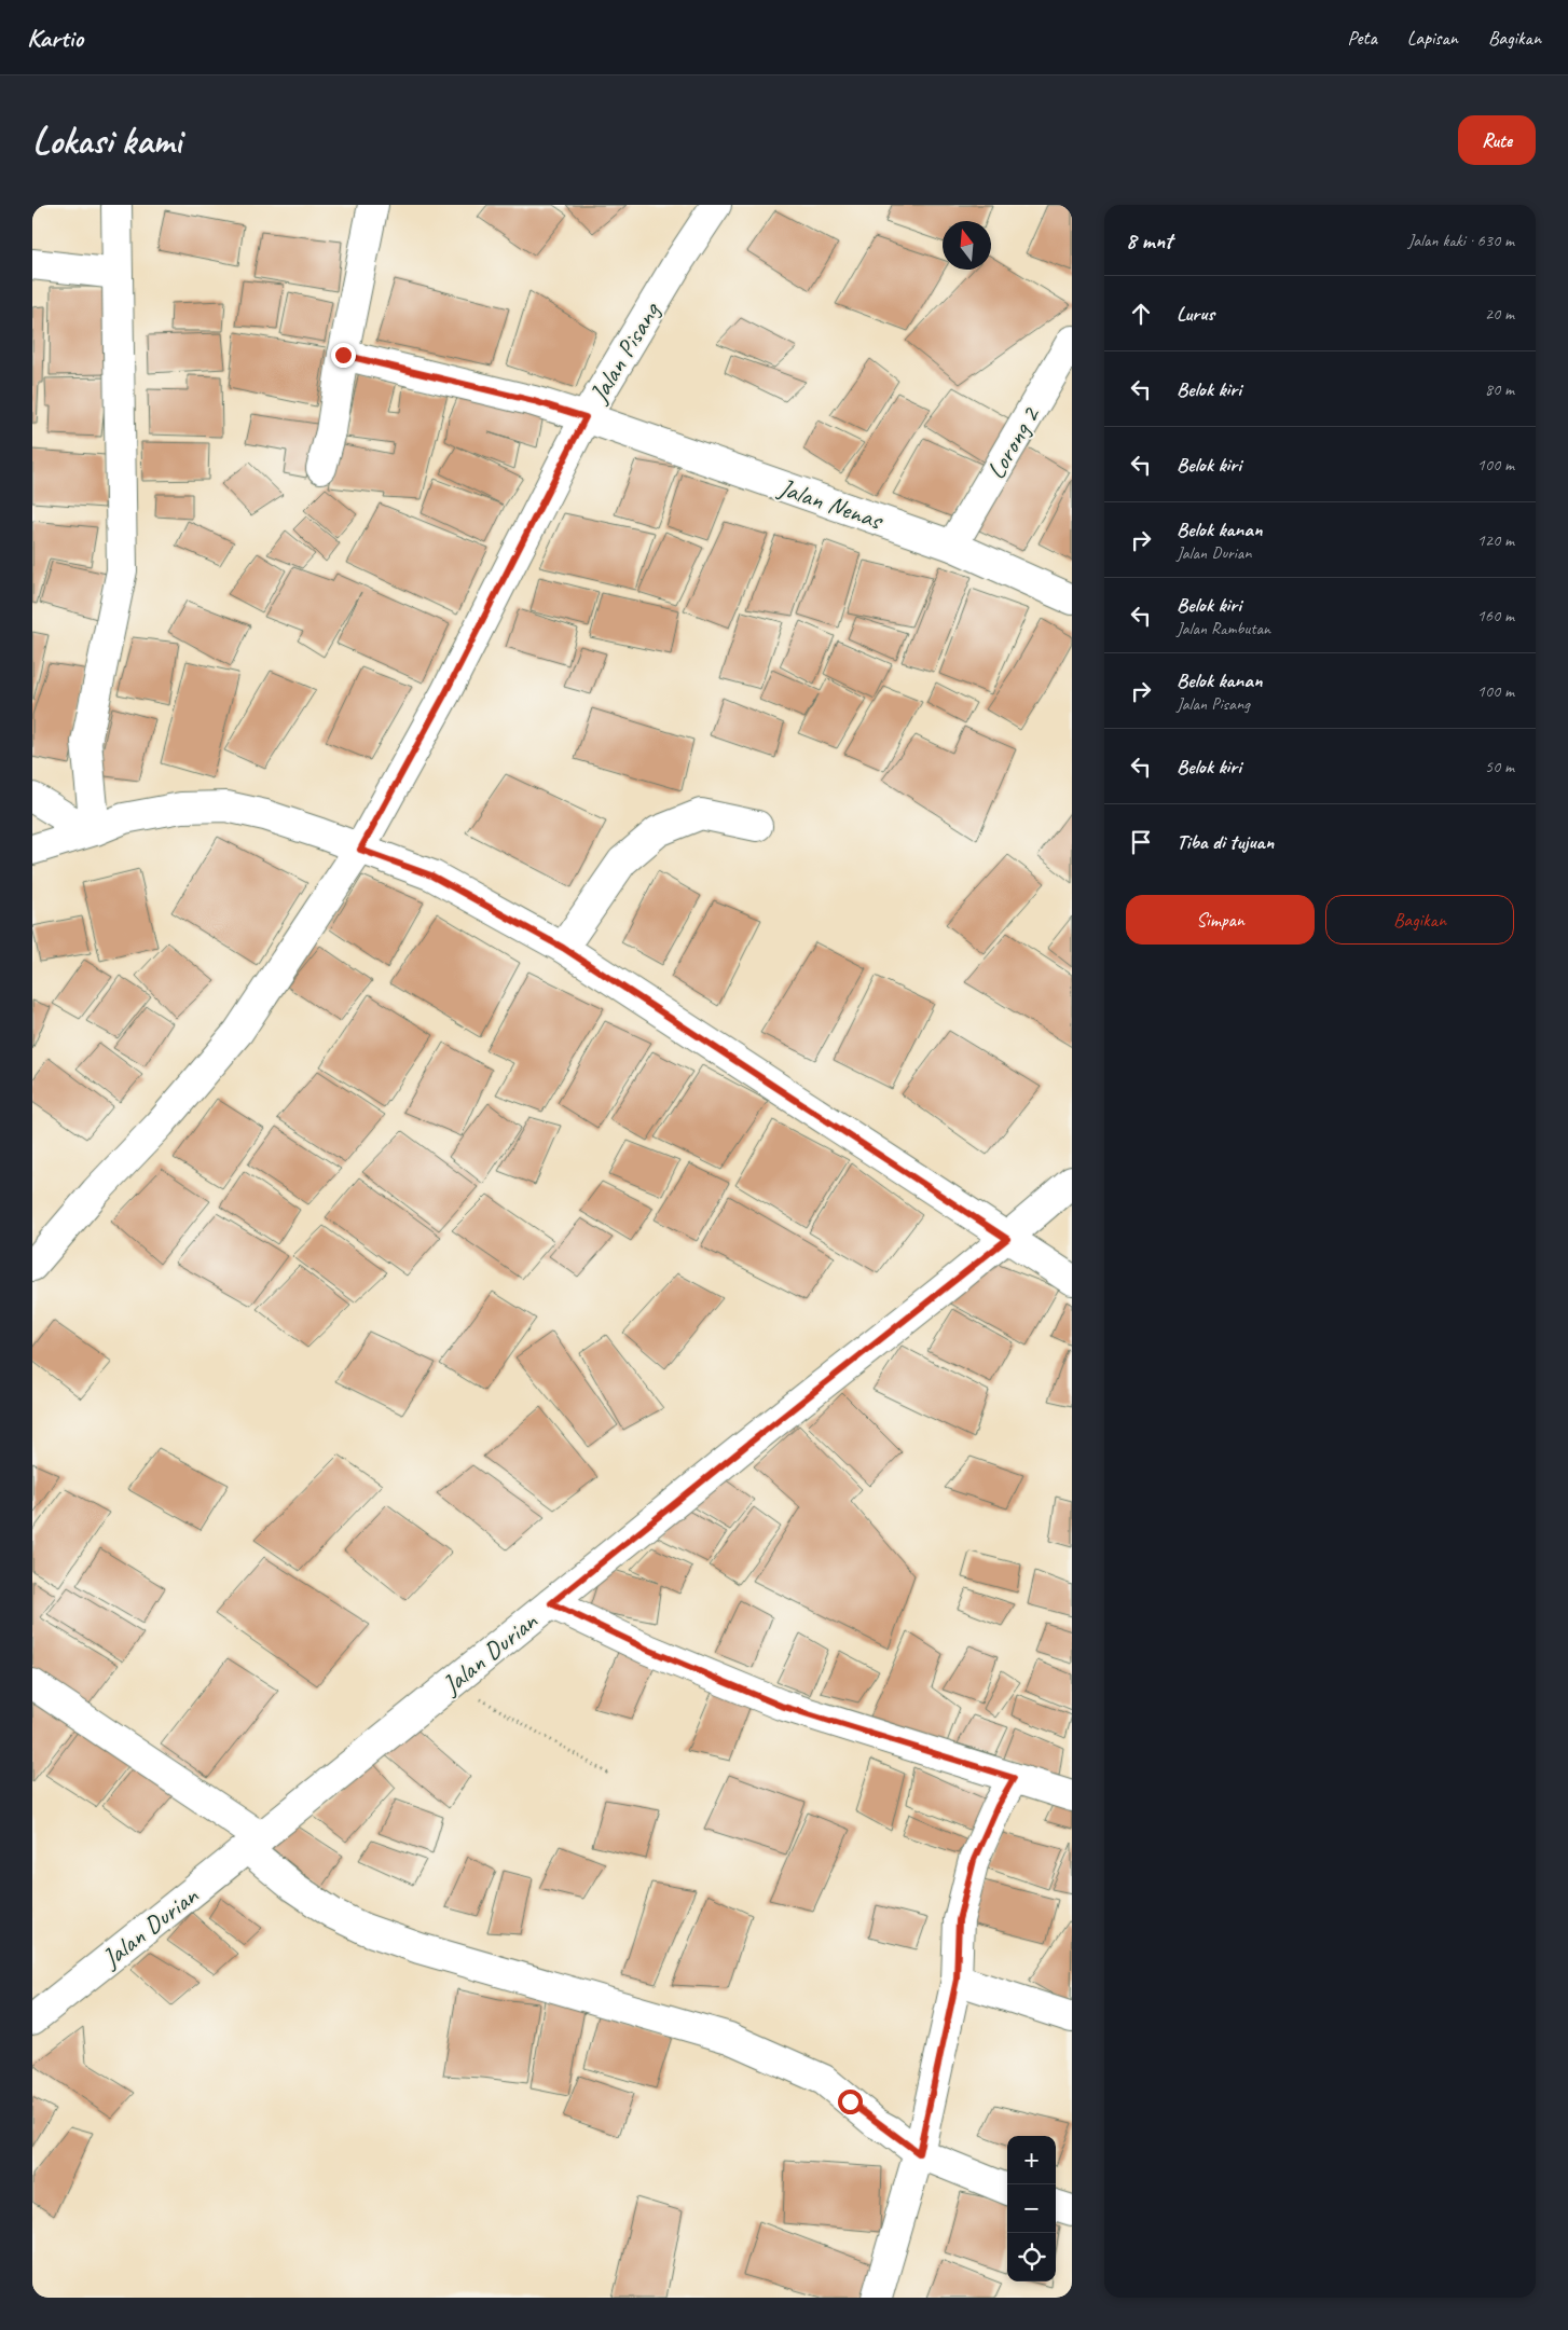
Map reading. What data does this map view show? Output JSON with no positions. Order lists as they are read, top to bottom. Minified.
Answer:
{"streets":{"street":["Jalan Pisang","Lorong 2","Jalan Nenas","Jalan Durian"]},"crossings":[["Jalan Pisang","Jalan Nenas"],["Lorong 2","Jalan Nenas"]],"north":"top","page":{"header":"Kartio","nav":["Peta","Lapisan","Bagikan"],"buttons":["Rute",["Simpan","Bagikan"]],"title":"Lokasi kami","heading":["8 mnt","Jalan kaki · 630 m"],"list":[["Lurus","20 m"],["Belok kiri","80 m"],["Belok kiri","100 m"],["Belok kanan","Jalan Durian","120 m"],["Belok kiri","Jalan Rambutan","160 m"],["Belok kanan","Jalan Pisang","100 m"],["Belok kiri","50 m"],"Tiba di tujuan"],"map_buttons":["+","−"]}}
